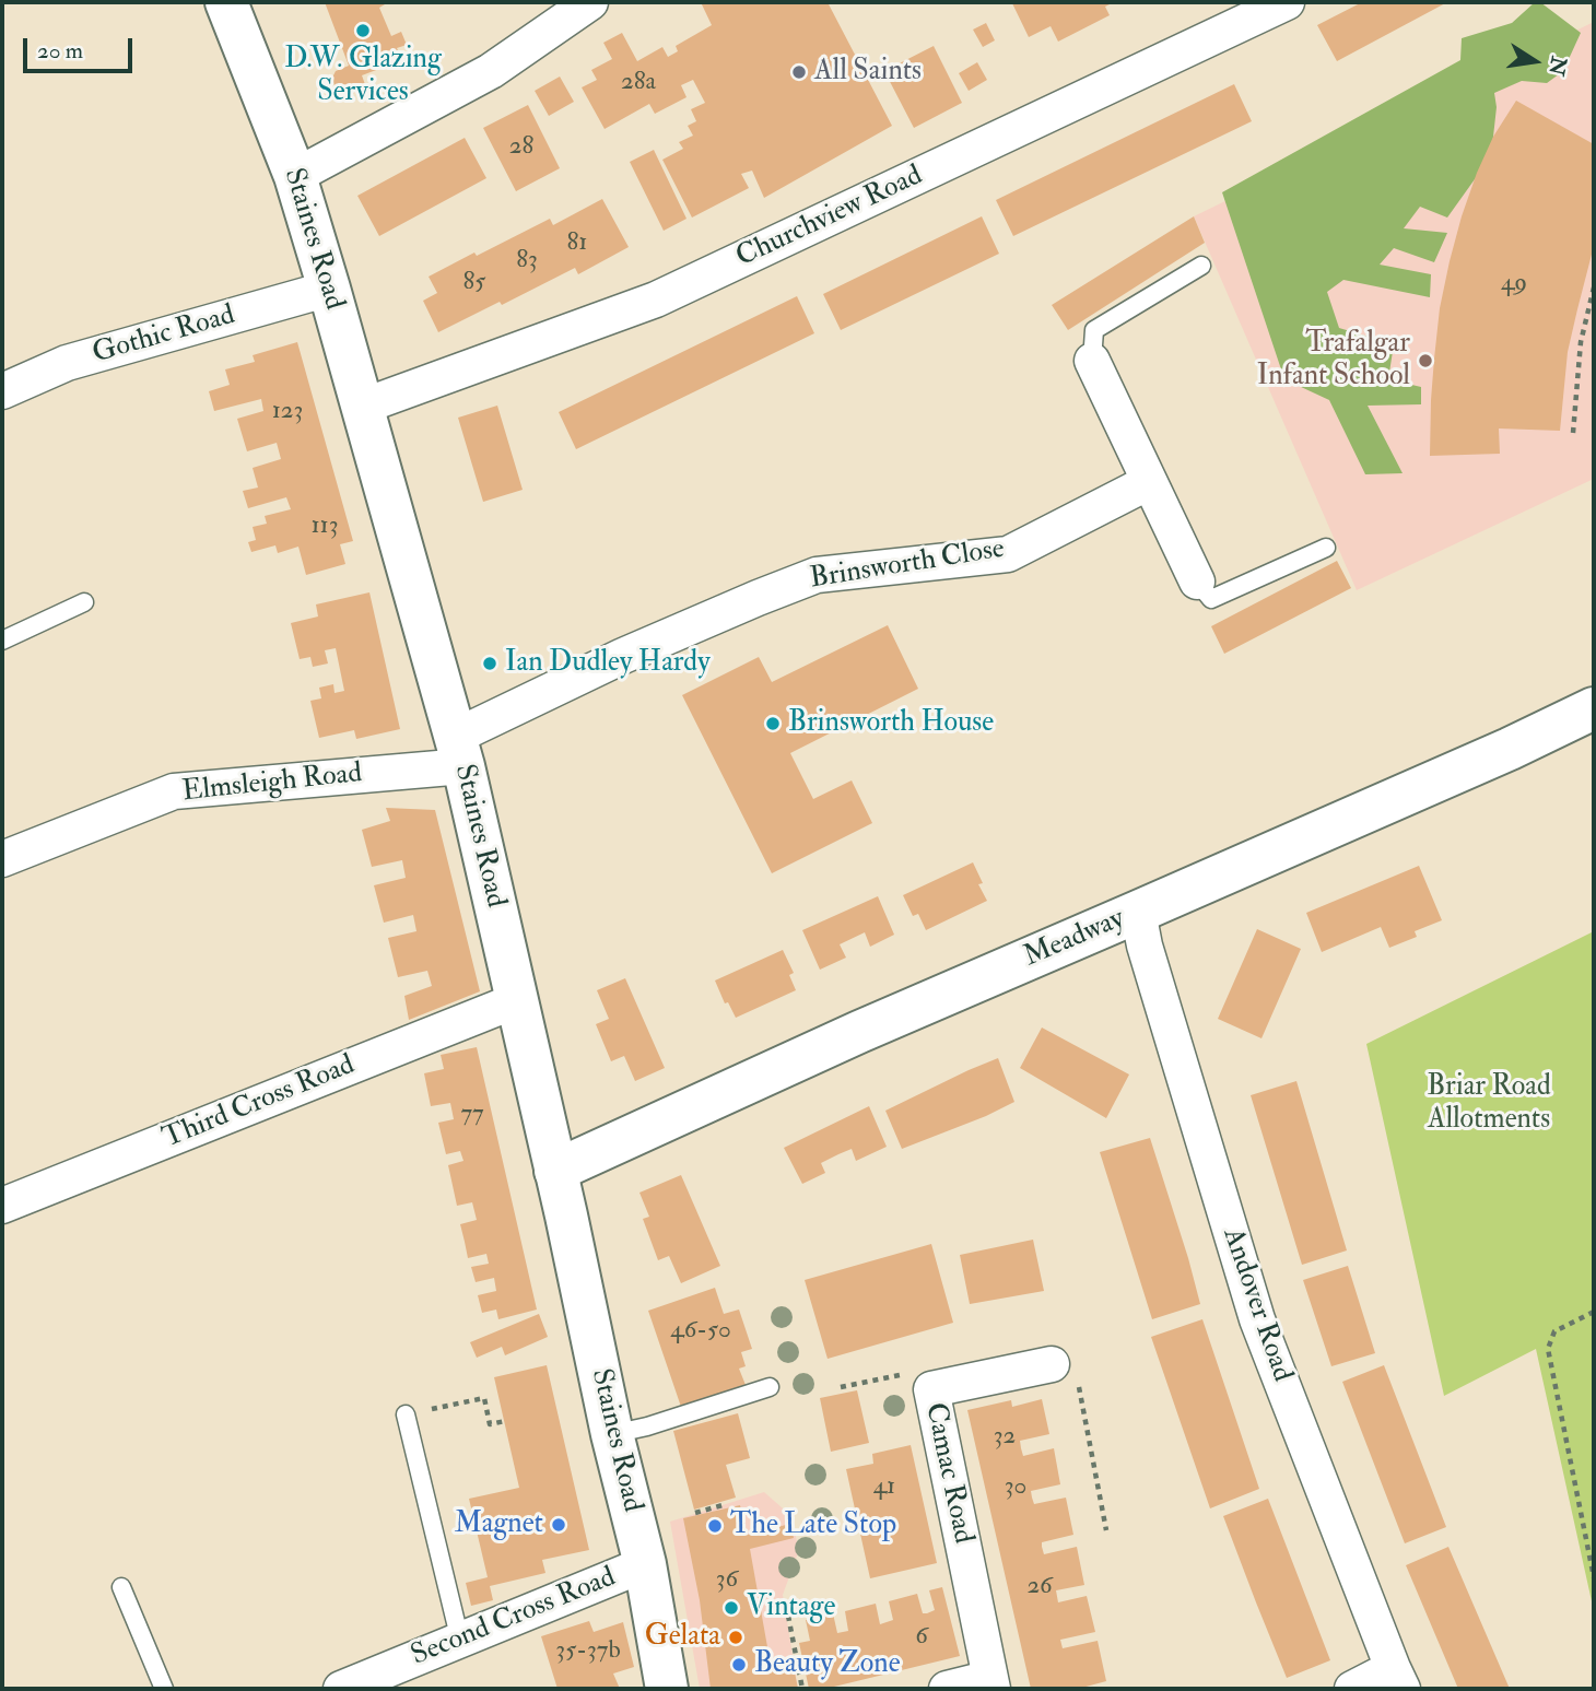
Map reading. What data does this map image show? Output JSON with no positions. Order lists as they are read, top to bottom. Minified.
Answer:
{"streets":{"main road":["Staines Road","Meadway"],"street":["Churchview Road","Gothic Road","Brinsworth Close","Elmsleigh Road","Third Cross Road","Andover Road","Camac Road","Second Cross Road"]},"crossings":[["Churchview Road","Staines Road"],["Staines Road","Gothic Road"],["Staines Road","Brinsworth Close"],["Staines Road","Elmsleigh Road"],["Staines Road","Meadway"],["Staines Road","Third Cross Road"],["Staines Road","Second Cross Road"],["Brinsworth Close","Elmsleigh Road"],["Meadway","Andover Road"]],"parks":["Briar Road Allotments"],"places":["D.W. Glazing Services","All Saints","Trafalgar Infant School","Ian Dudley Hardy","Brinsworth House","Magnet","The Late Stop","Vintage","Gelata","Beauty Zone"],"house_numbers":["28a","28","81","83","85","49","123","113","77","46-50","32","41","30","36","26","6","35-37b"],"scale_bar":"20 m","north":"right"}
